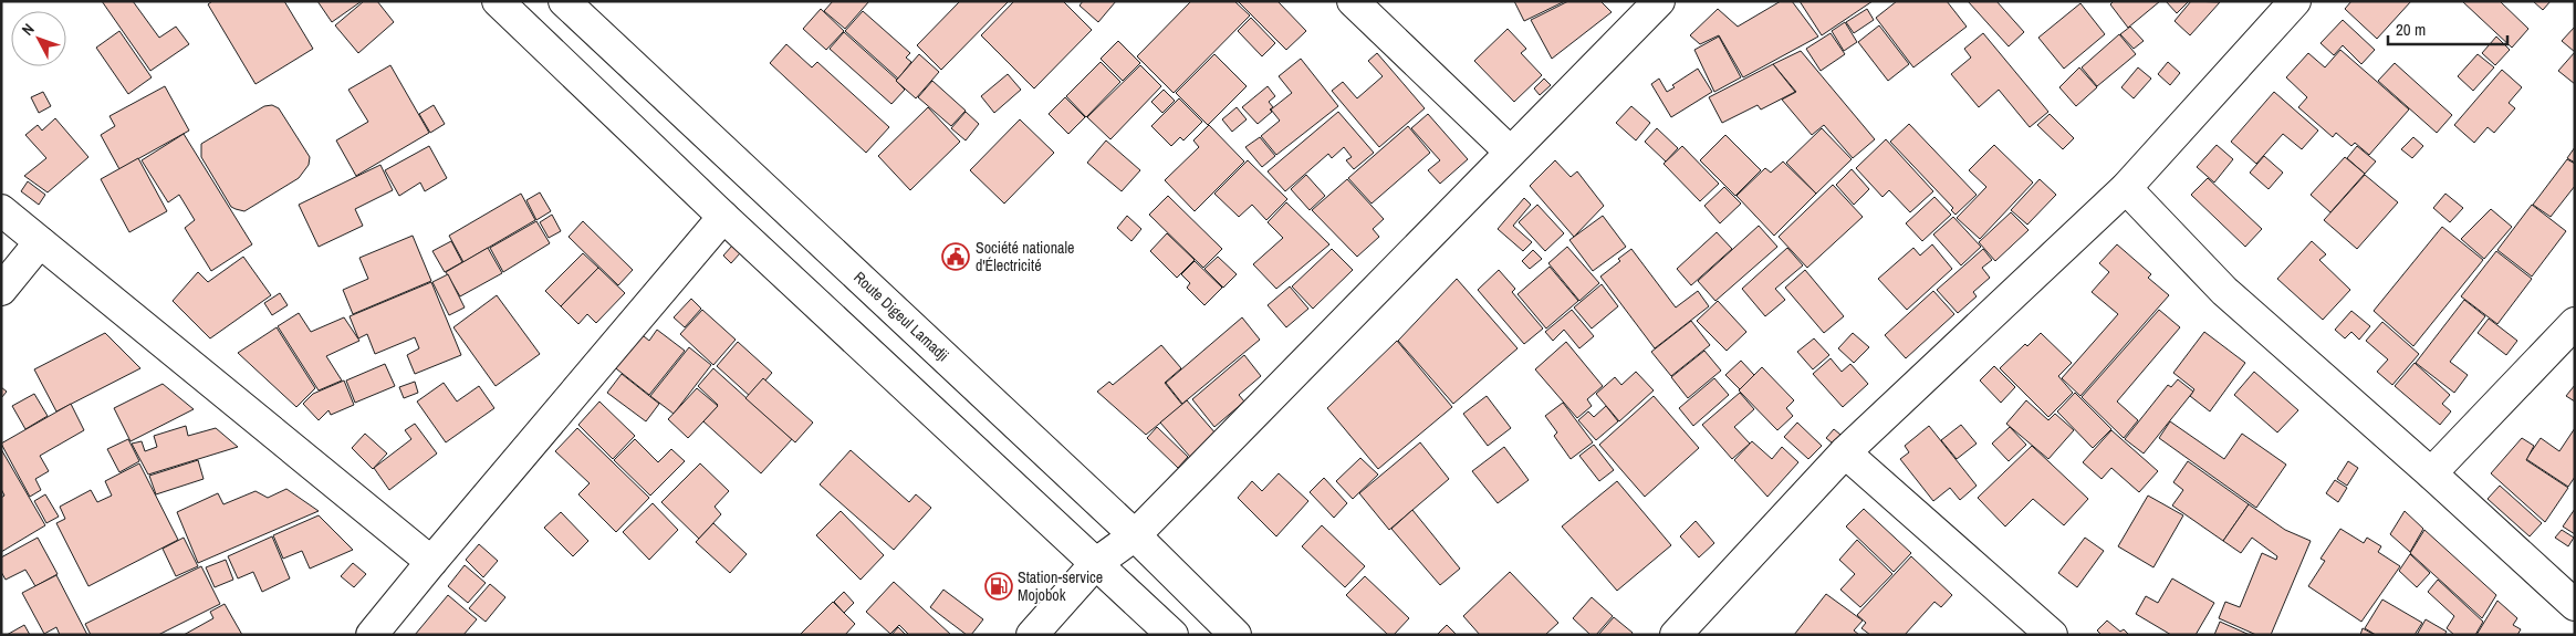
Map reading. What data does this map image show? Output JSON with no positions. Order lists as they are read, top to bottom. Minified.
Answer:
{"streets":{"street":["Route Digeul Lamadji"]},"places":{"public building":["Société nationale d'Électricité"],"fuel station":["Station-service Mojobok"]},"scale_bar":"20 m","north":"top left"}
